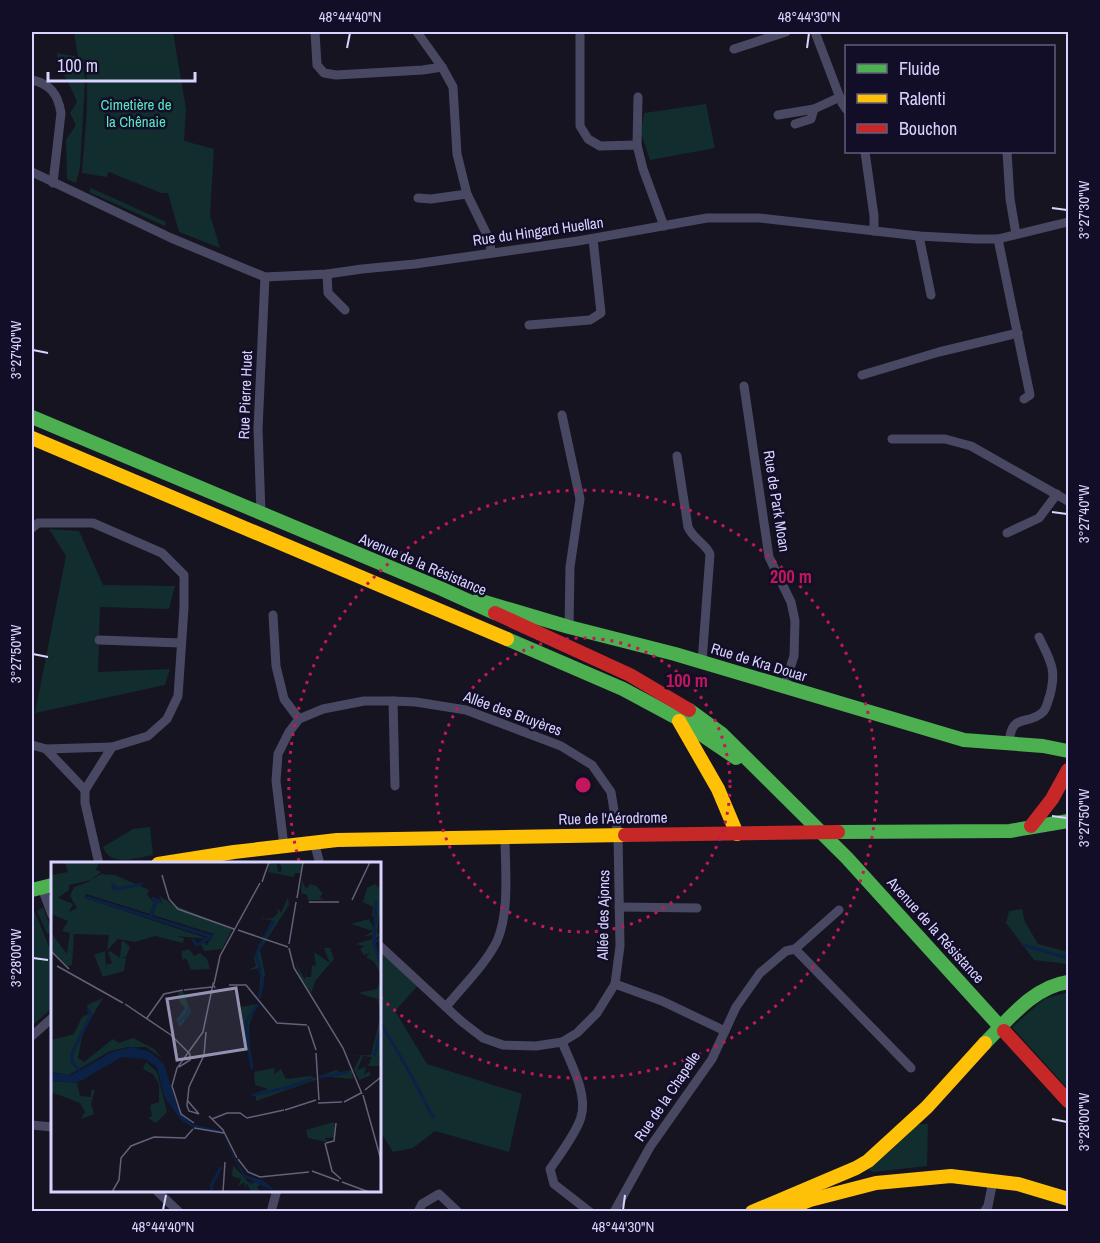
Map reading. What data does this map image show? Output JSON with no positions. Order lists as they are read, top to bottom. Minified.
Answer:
{"streets":{"main road":["Avenue de la Résistance","Rue de Kra Douar","Rue de l'Aérodrome"],"street":["Rue du Hingard Huellan","Rue Pierre Huet","Rue de Park Moan","Allée des Bruyères","Allée des Ajoncs","Rue de la Chapelle"]},"crossings":[["Rue du Hingard Huellan","Rue Pierre Huet"],["Rue Pierre Huet","Avenue de la Résistance"],["Rue de Park Moan","Rue de Kra Douar"],["Avenue de la Résistance","Rue de Kra Douar"],["Allée des Bruyères","Rue de l'Aérodrome"],["Allée des Bruyères","Allée des Ajoncs"],["Rue de l'Aérodrome","Allée des Ajoncs"]],"parks":["Cimetière de la Chênaie"],"legend":["Fluide","Ralenti","Bouchon"],"scale_bar":"100 m","coordinates":["48°44'40\"N","48°44'30\"N","3°27'30\"W","3°27'40\"W","3°27'50\"W","3°28'00\"W"],"rings":["200 m","100 m"]}
